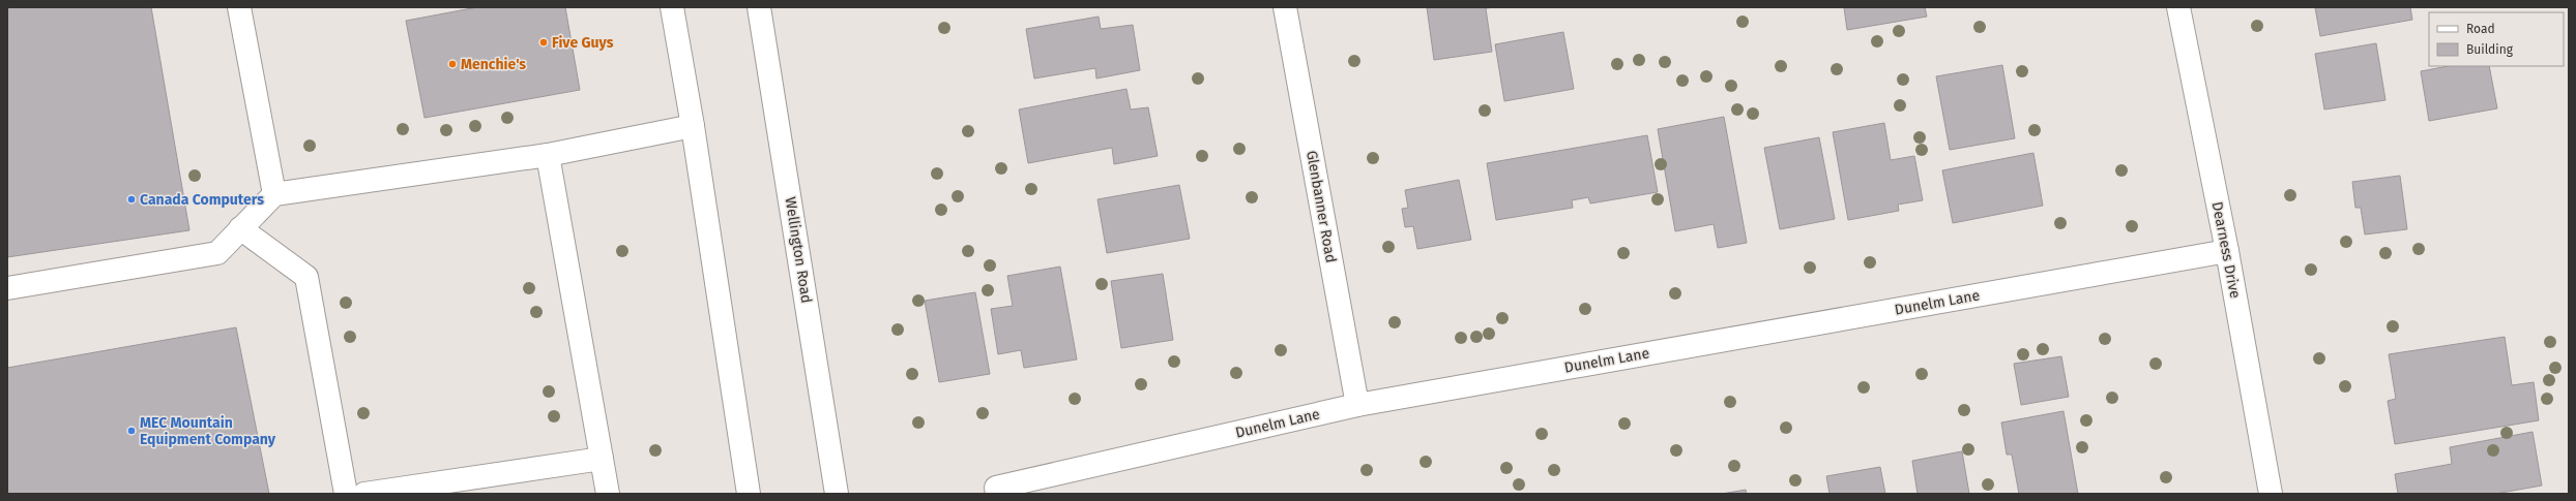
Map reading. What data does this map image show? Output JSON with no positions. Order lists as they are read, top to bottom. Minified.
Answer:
{"streets":{"street":["Glenbanner Road","Wellington Road","Dearness Drive","Dunelm Lane"]},"crossings":[["Glenbanner Road","Dunelm Lane"],["Dearness Drive","Dunelm Lane"]],"places":["Five Guys","Menchie's","Canada Computers","MEC Mountain Equipment Company"],"legend":["Road","Building"]}
